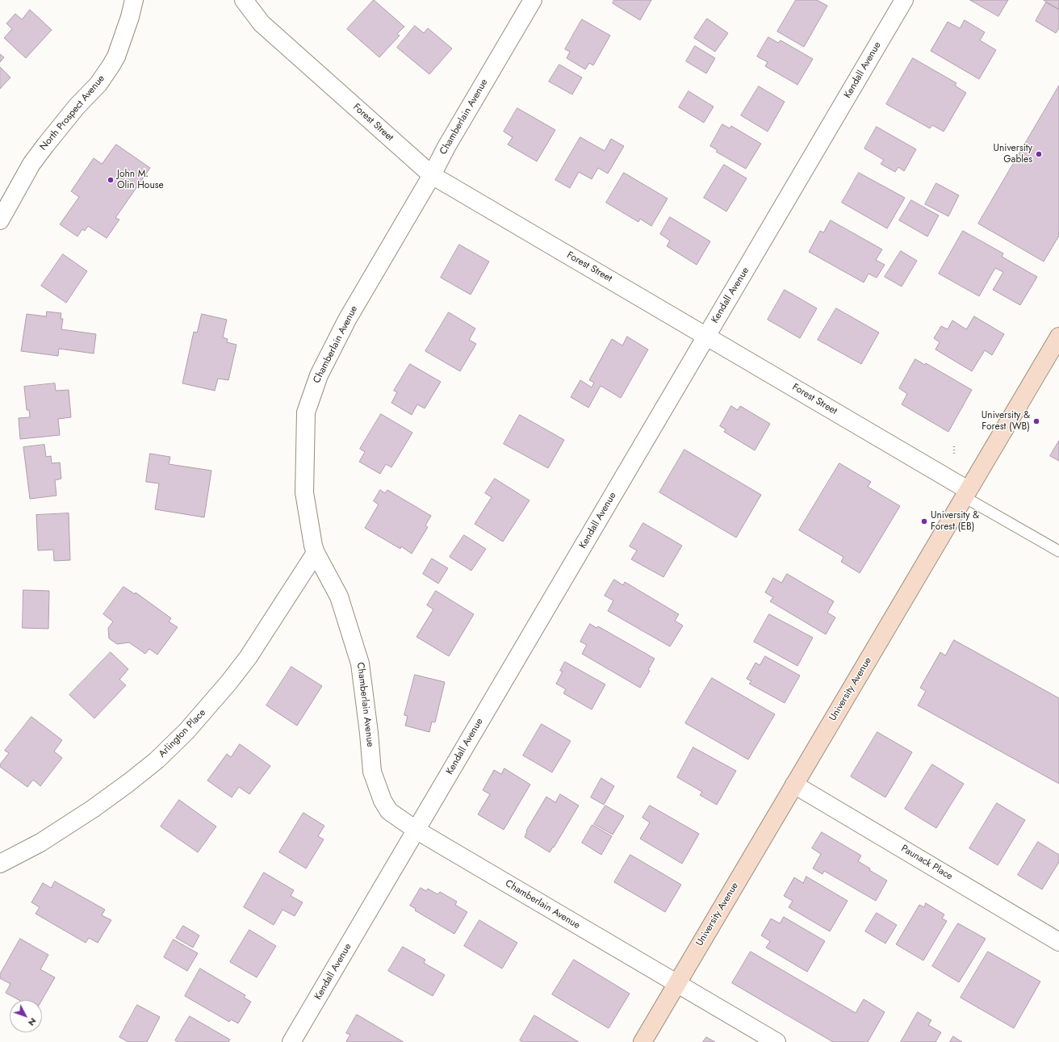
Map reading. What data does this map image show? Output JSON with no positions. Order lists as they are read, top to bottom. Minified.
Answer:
{"streets":{"street":["Kendall Avenue","North Prospect Avenue","Chamberlain Avenue","Forest Street","University Avenue","Arlington Place","Paunack Place"]},"crossings":[["Kendall Avenue","Chamberlain Avenue"],["Kendall Avenue","Forest Street"],["Chamberlain Avenue","Forest Street"],["Chamberlain Avenue","University Avenue"],["Chamberlain Avenue","Arlington Place"],["Forest Street","University Avenue"],["University Avenue","Paunack Place"]],"places":["University Gables","John M. Olin House","University & Forest (WB)","University & Forest (EB)"],"north":"bottom right"}
